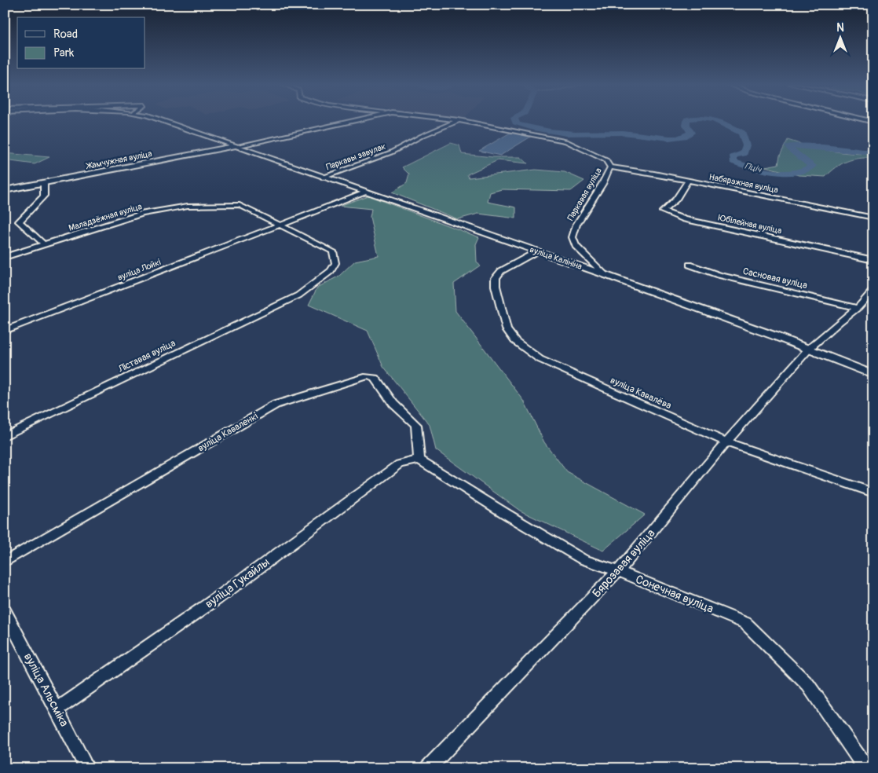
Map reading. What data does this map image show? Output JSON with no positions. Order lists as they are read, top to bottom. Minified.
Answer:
{"streets":{"street":["Паркавы завулак","Жамчужная вуліца","Набярэжная вуліца","Паркавая вуліца","Маладзёжная вуліца","Юбілейная вуліца","вуліца Калініна","вуліца Лойкі","Сасновая вуліца","Ліставая вуліца","вуліца Кавалёва","вуліца Каваленкі","Бярозавая вуліца","вуліца Гукайлы","Сонечная вуліца","вуліца Альсміка"]},"crossings":[["Паркавы завулак","Паркавая вуліца"],["Паркавы завулак","вуліца Калініна"],["Жамчужная вуліца","Паркавая вуліца"],["Жамчужная вуліца","вуліца Калініна"],["Набярэжная вуліца","Паркавая вуліца"],["Набярэжная вуліца","Юбілейная вуліца"],["Паркавая вуліца","вуліца Калініна"],["Маладзёжная вуліца","вуліца Лойкі"],["Маладзёжная вуліца","Ліставая вуліца"],["вуліца Калініна","вуліца Лойкі"],["вуліца Калініна","вуліца Кавалёва"],["вуліца Калініна","Бярозавая вуліца"],["вуліца Лойкі","Ліставая вуліца"],["Сасновая вуліца","Бярозавая вуліца"],["вуліца Кавалёва","Бярозавая вуліца"],["вуліца Каваленкі","вуліца Гукайлы"],["вуліца Каваленкі","Сонечная вуліца"],["Бярозавая вуліца","Сонечная вуліца"],["вуліца Гукайлы","Сонечная вуліца"],["вуліца Гукайлы","вуліца Альсміка"]],"water":["Пціч"],"legend":["Road","Park"],"north":"top"}
